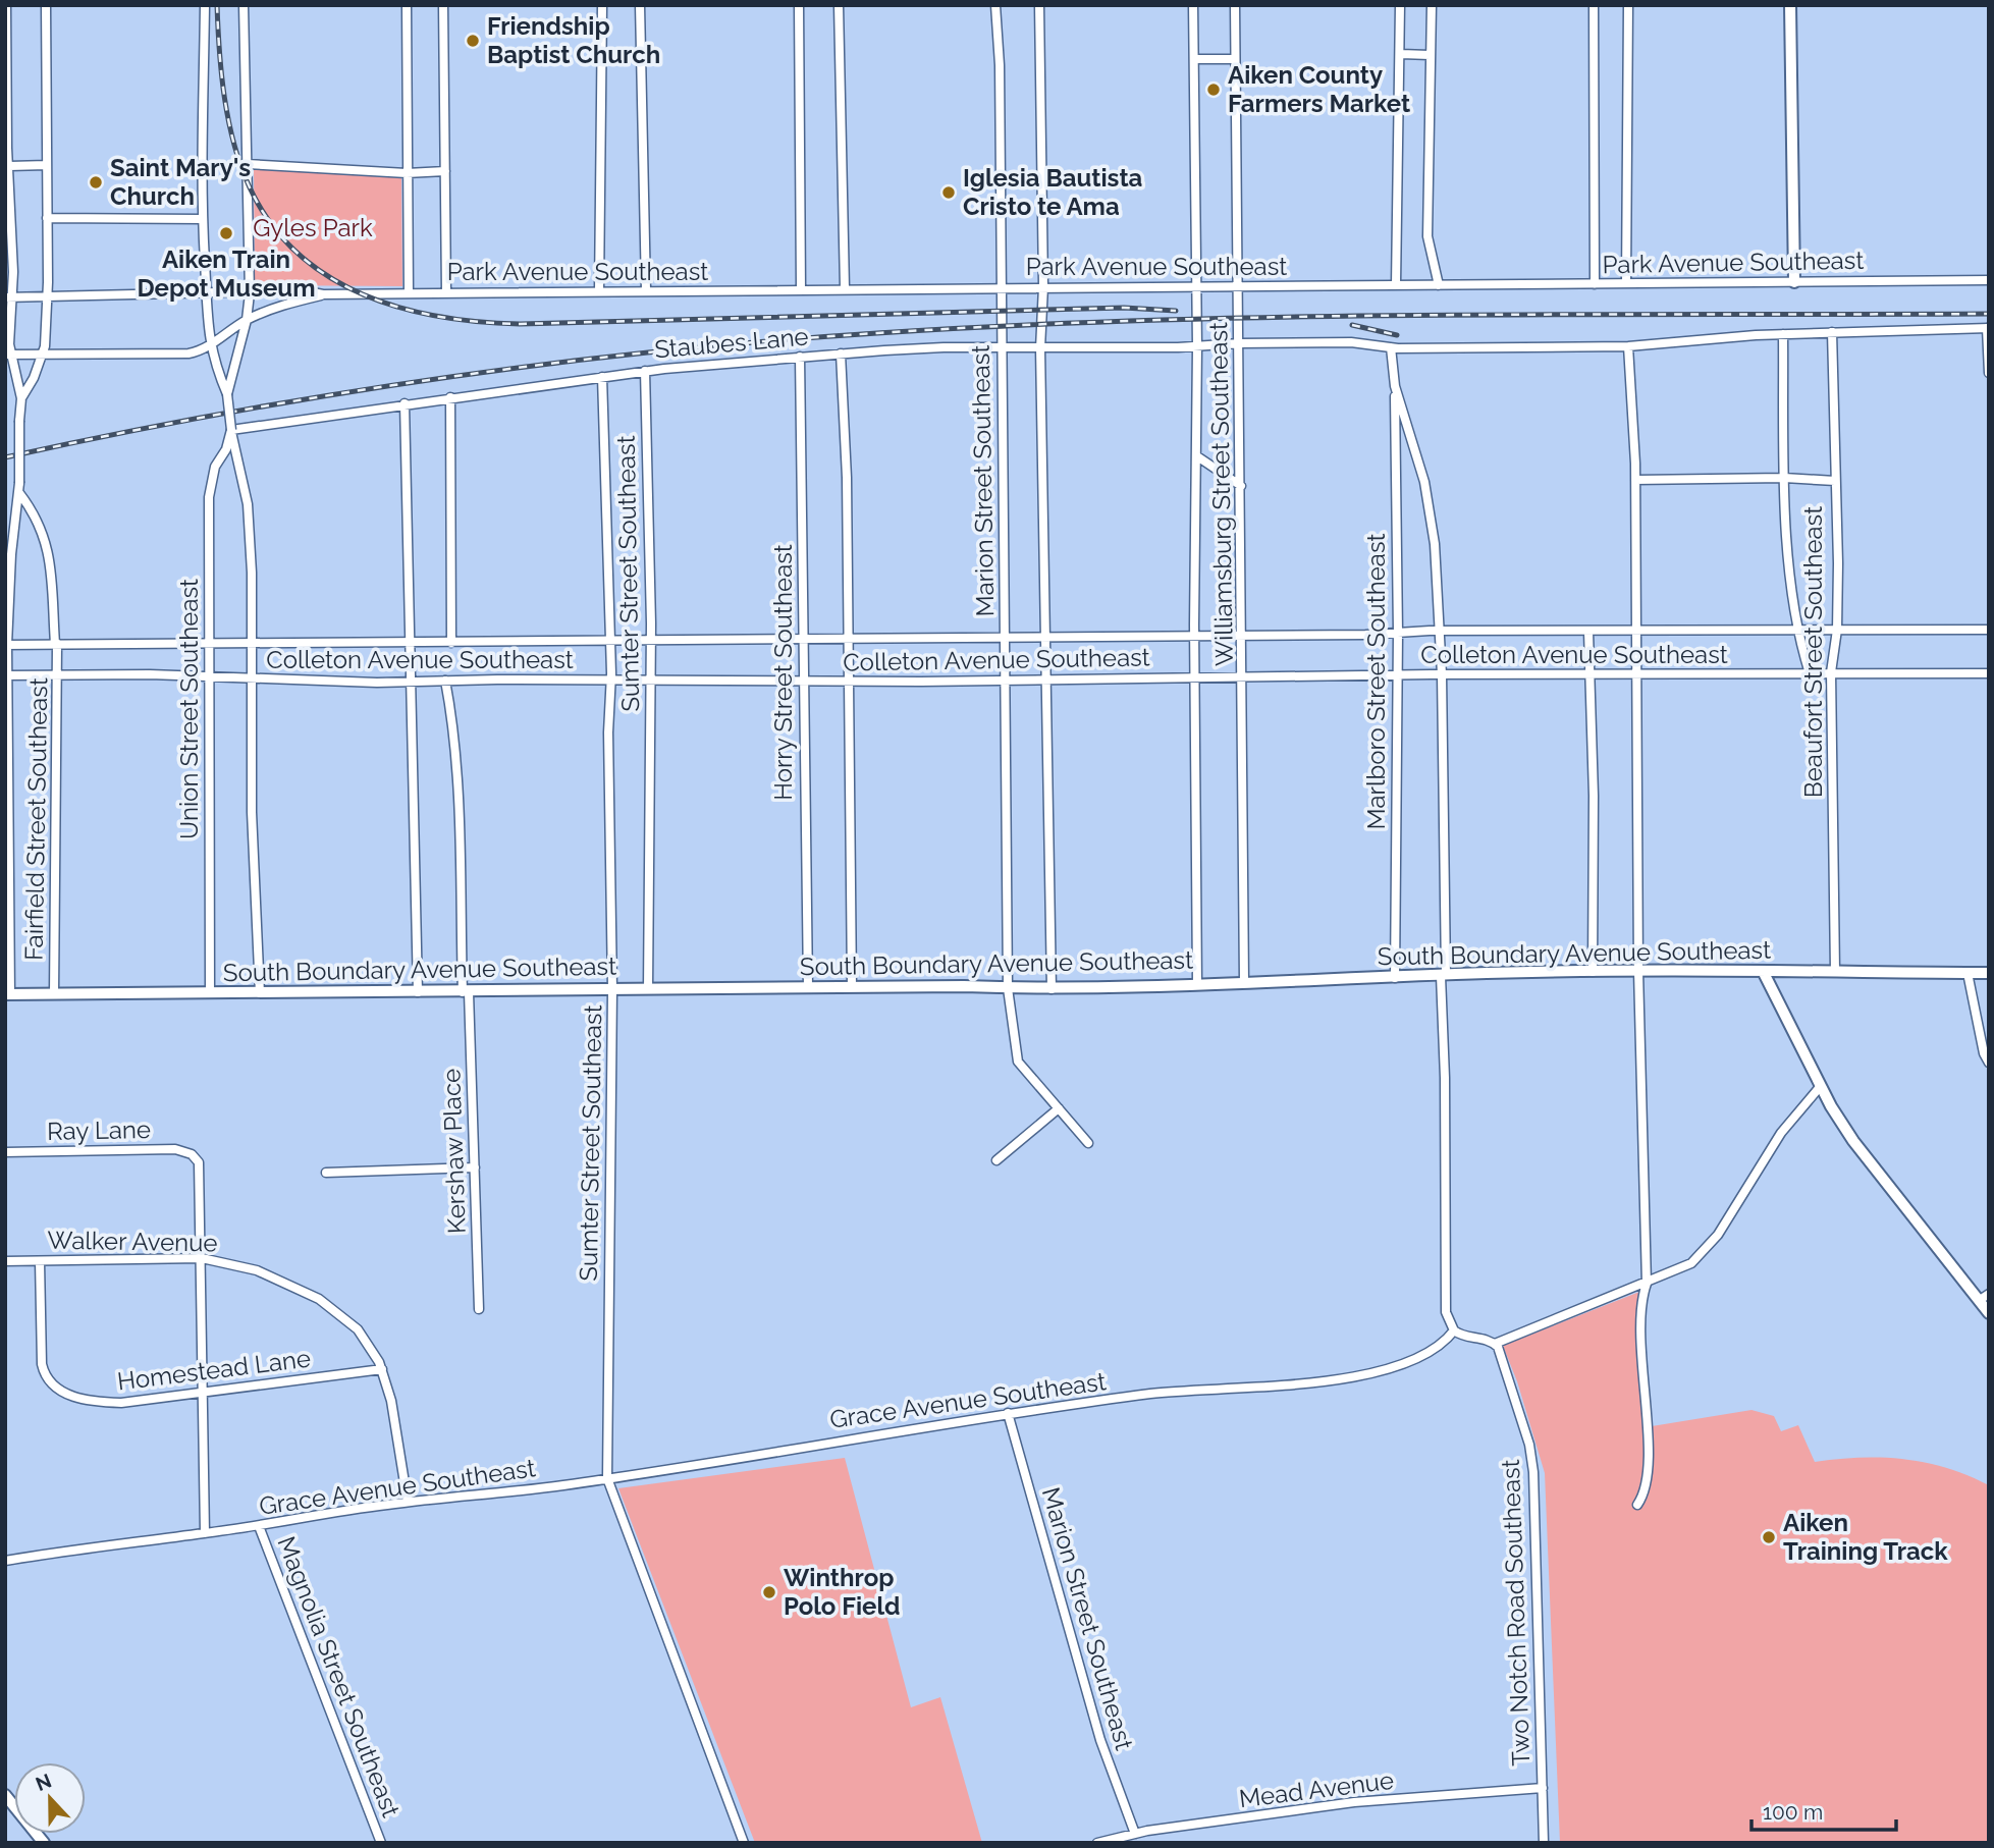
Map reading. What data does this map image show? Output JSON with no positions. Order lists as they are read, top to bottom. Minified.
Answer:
{"streets":{"street":["Park Avenue Southeast","Staubes Lane","Marion Street Southeast","Williamsburg Street Southeast","Sumter Street Southeast","Beaufort Street Southeast","Colleton Avenue Southeast","Horry Street Southeast","Marlboro Street Southeast","Union Street Southeast","Fairfield Street Southeast","South Boundary Avenue Southeast","Ray Lane","Kershaw Place","Walker Avenue","Homestead Lane","Grace Avenue Southeast","Two Notch Road Southeast","Magnolia Street Southeast","Mead Avenue"]},"crossings":[["Park Avenue Southeast","Marion Street Southeast"],["Park Avenue Southeast","Williamsburg Street Southeast"],["Park Avenue Southeast","Union Street Southeast"],["Park Avenue Southeast","Fairfield Street Southeast"],["Staubes Lane","Marion Street Southeast"],["Staubes Lane","Williamsburg Street Southeast"],["Staubes Lane","Sumter Street Southeast"],["Staubes Lane","Horry Street Southeast"],["Staubes Lane","Union Street Southeast"],["Marion Street Southeast","Colleton Avenue Southeast"],["Marion Street Southeast","South Boundary Avenue Southeast"],["Marion Street Southeast","Grace Avenue Southeast"],["Marion Street Southeast","Mead Avenue"],["Williamsburg Street Southeast","Colleton Avenue Southeast"],["Williamsburg Street Southeast","South Boundary Avenue Southeast"],["Sumter Street Southeast","Colleton Avenue Southeast"],["Sumter Street Southeast","South Boundary Avenue Southeast"],["Sumter Street Southeast","Grace Avenue Southeast"],["Beaufort Street Southeast","Colleton Avenue Southeast"],["Beaufort Street Southeast","South Boundary Avenue Southeast"],["Colleton Avenue Southeast","Horry Street Southeast"],["Colleton Avenue Southeast","Marlboro Street Southeast"],["Colleton Avenue Southeast","Union Street Southeast"],["Colleton Avenue Southeast","Fairfield Street Southeast"],["Colleton Avenue Southeast","Kershaw Place"],["Horry Street Southeast","South Boundary Avenue Southeast"],["Marlboro Street Southeast","South Boundary Avenue Southeast"],["Marlboro Street Southeast","Grace Avenue Southeast"],["Union Street Southeast","South Boundary Avenue Southeast"],["Fairfield Street Southeast","South Boundary Avenue Southeast"],["South Boundary Avenue Southeast","Kershaw Place"],["Ray Lane","Walker Avenue"],["Walker Avenue","Homestead Lane"],["Walker Avenue","Grace Avenue Southeast"],["Grace Avenue Southeast","Magnolia Street Southeast"],["Two Notch Road Southeast","Mead Avenue"]],"parks":["Gyles Park"],"places":["Friendship Baptist Church","Aiken County Farmers Market","Saint Mary's Church","Iglesia Bautista Cristo te Ama","Aiken Train Depot Museum","Aiken Training Track","Winthrop Polo Field"],"scale_bar":"100 m","north":"top"}
